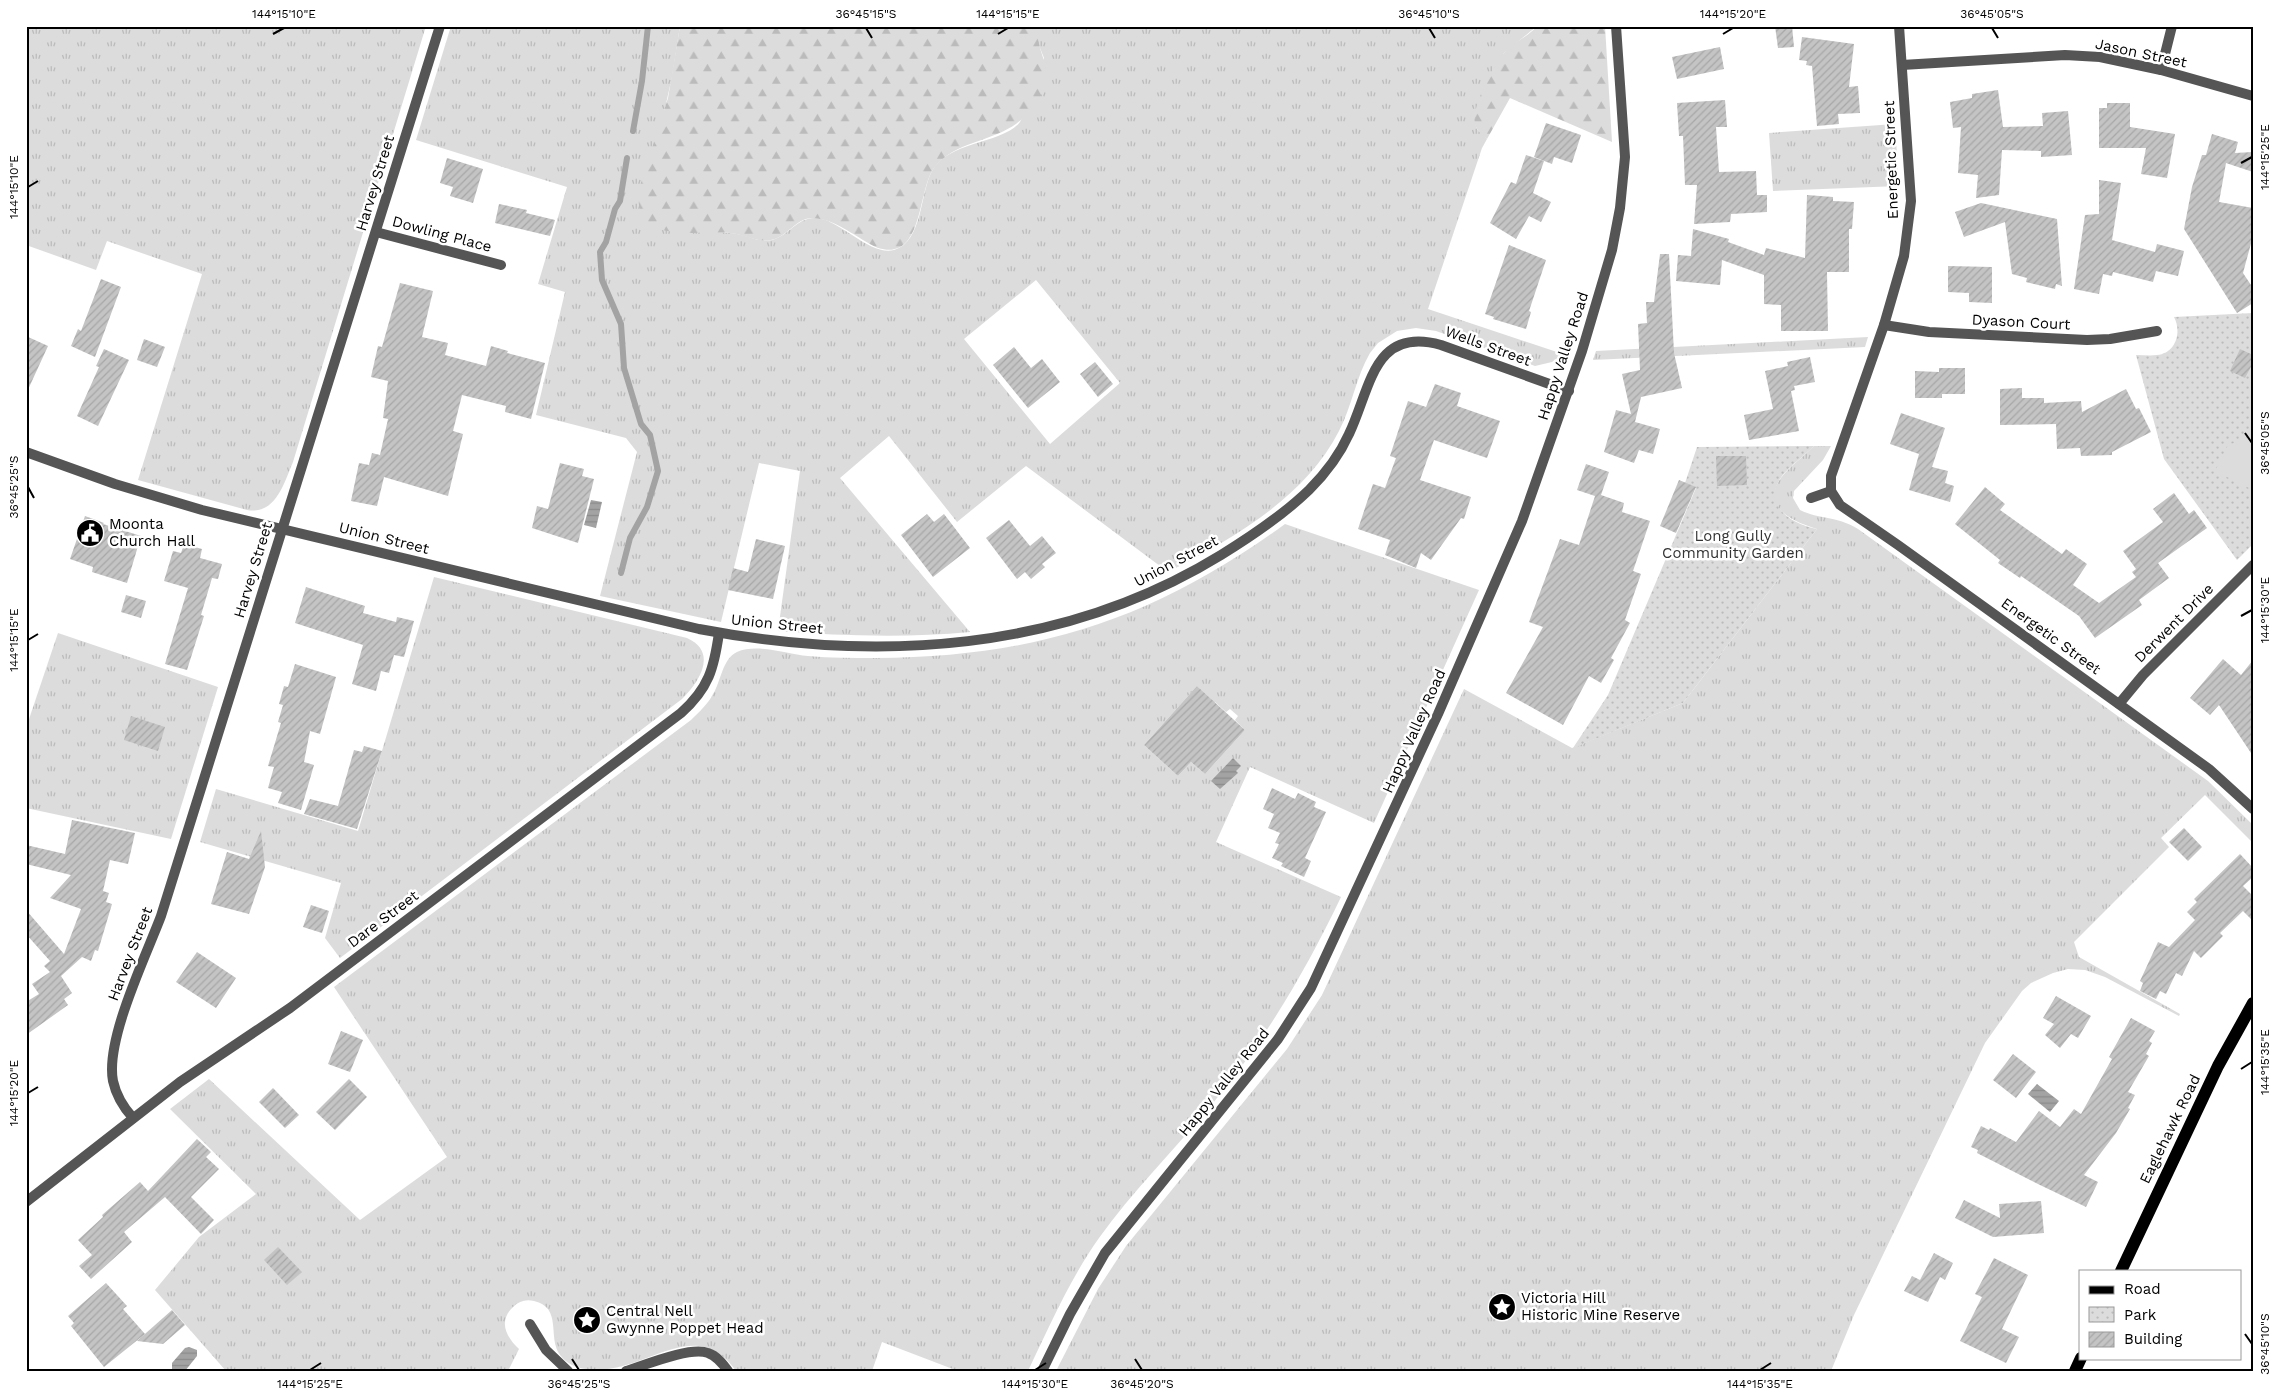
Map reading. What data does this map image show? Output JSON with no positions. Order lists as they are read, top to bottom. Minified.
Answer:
{"streets":{"main road":["Eaglehawk Road"],"street":["Jason Street","Energetic Street","Harvey Street","Dowling Place","Dyason Court","Wells Street","Happy Valley Road","Union Street","Derwent Drive","Dare Street"]},"crossings":[["Jason Street","Energetic Street"],["Energetic Street","Dyason Court"],["Energetic Street","Derwent Drive"],["Harvey Street","Dowling Place"],["Harvey Street","Union Street"],["Harvey Street","Dare Street"],["Wells Street","Happy Valley Road"],["Wells Street","Union Street"],["Union Street","Dare Street"]],"parks":["Long Gully Community Garden"],"places":{"public building":["Moonta Church Hall"],"place":["Victoria Hill Historic Mine Reserve","Central Nell Gwynne Poppet Head"]},"legend":["Road","Park","Building"],"coordinates":["144°15'10\"E","36°45'15\"S","144°15'15\"E","36°45'10\"S","144°15'20\"E","36°45'05\"S","144°15'25\"E","36°45'25\"S","144°15'30\"E","144°15'35\"E","36°45'20\"S"]}
